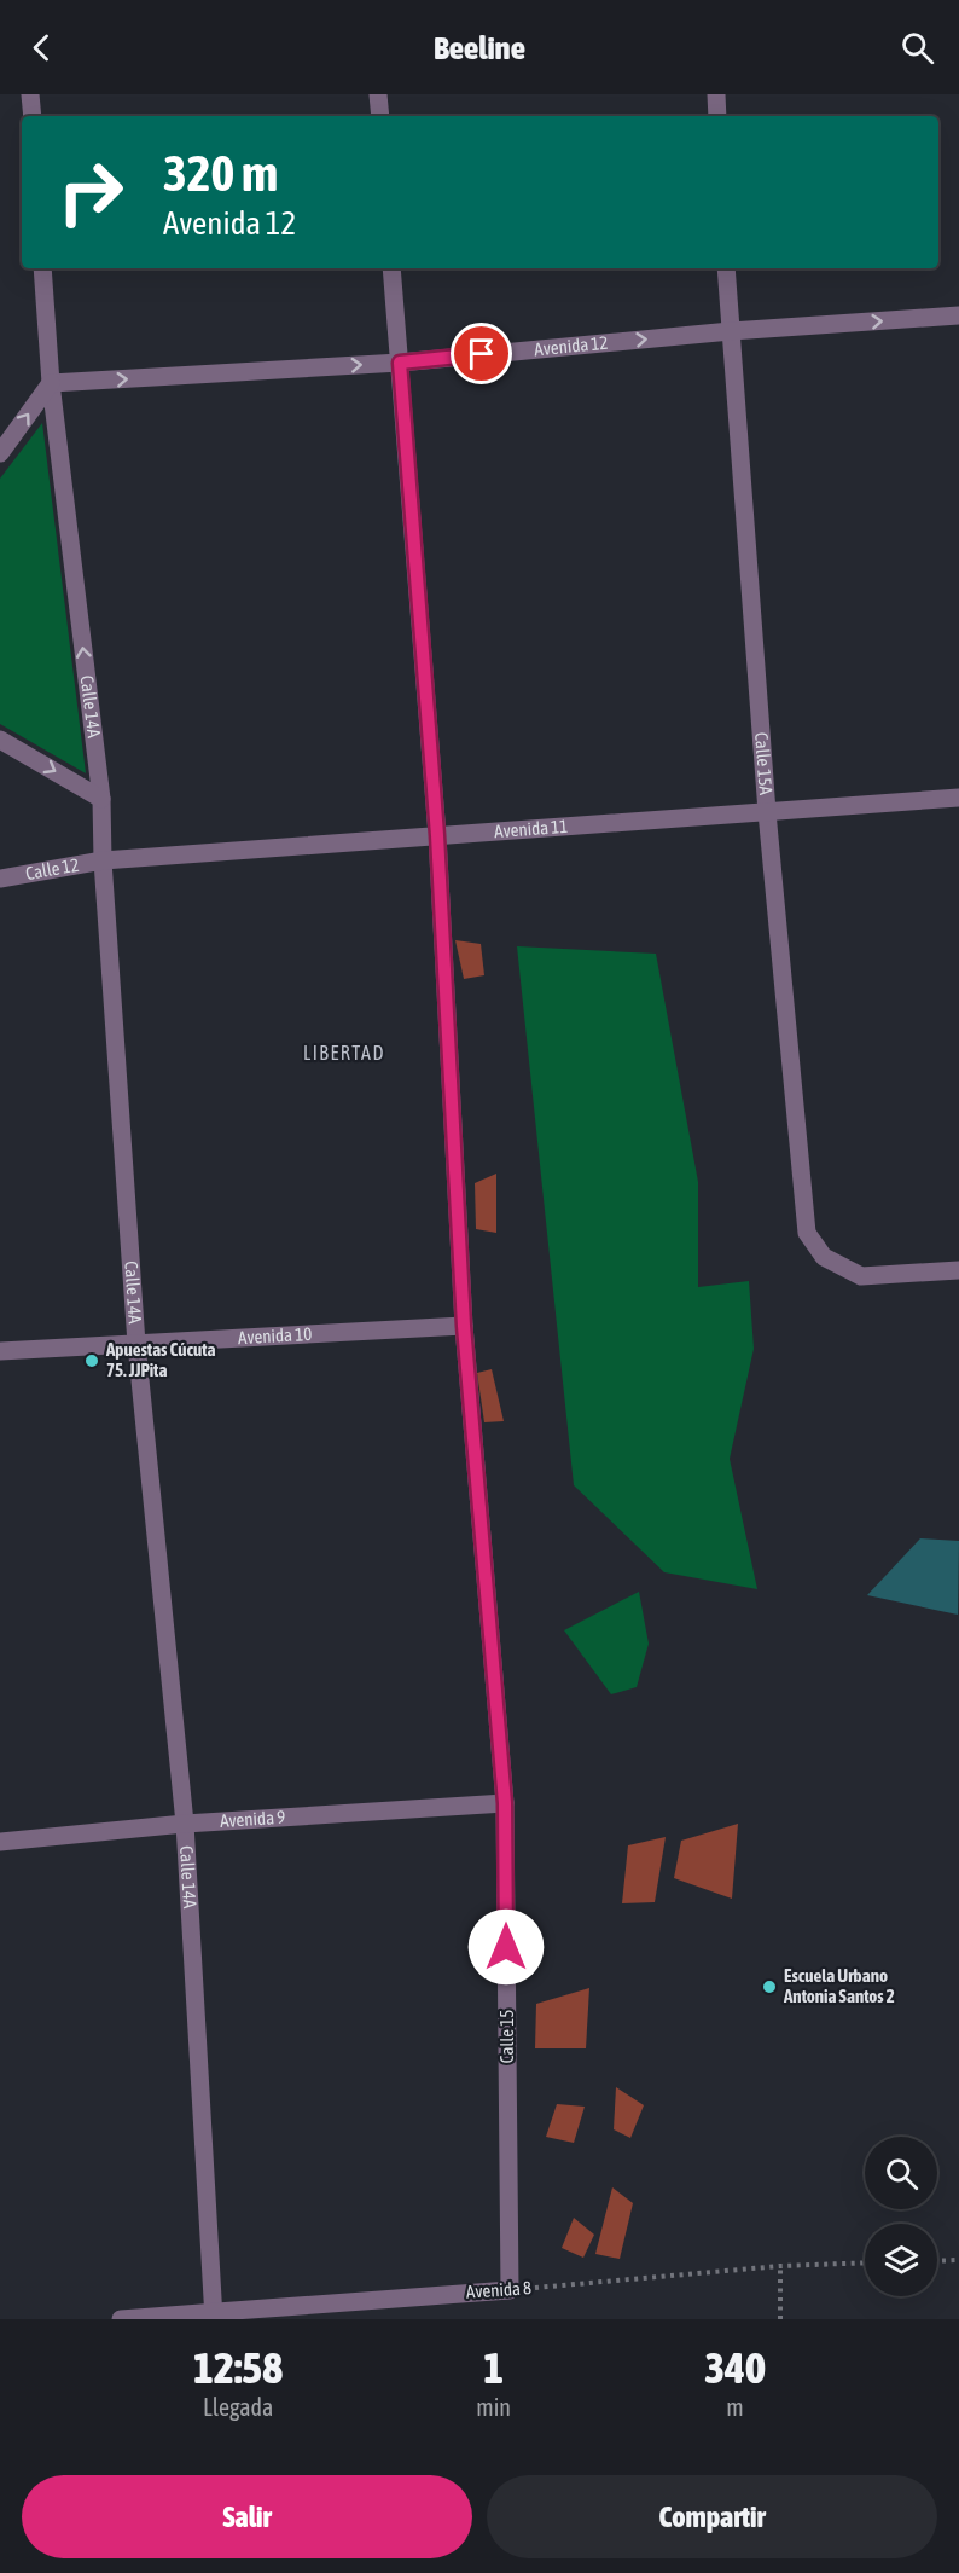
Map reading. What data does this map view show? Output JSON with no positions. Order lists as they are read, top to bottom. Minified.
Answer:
{"streets":{"street":["Avenida 12","Calle 14A","Calle 15A","Avenida 11","Calle 12","Avenida 10","Avenida 9","Calle 15","Avenida 8"]},"crossings":[["Avenida 12","Calle 14A"],["Avenida 12","Calle 15A"],["Avenida 12","Calle 15"],["Calle 14A","Avenida 11"],["Calle 14A","Calle 12"],["Calle 14A","Avenida 10"],["Calle 14A","Avenida 9"],["Calle 14A","Avenida 8"],["Calle 15A","Avenida 11"],["Avenida 11","Calle 12"],["Avenida 11","Calle 15"],["Avenida 10","Calle 15"],["Avenida 9","Calle 15"],["Calle 15","Avenida 8"]],"one_way":["Avenida 12"],"districts":["LIBERTAD"],"places":["Apuestas Cúcuta 75. JJPita","Escuela Urbano Antonia Santos 2"],"page":{"header":"Beeline","turn":["320 m","Avenida 12"],"eta":["12:58","Llegada","1","min","340","m"],"buttons":["Salir","Compartir"]}}
